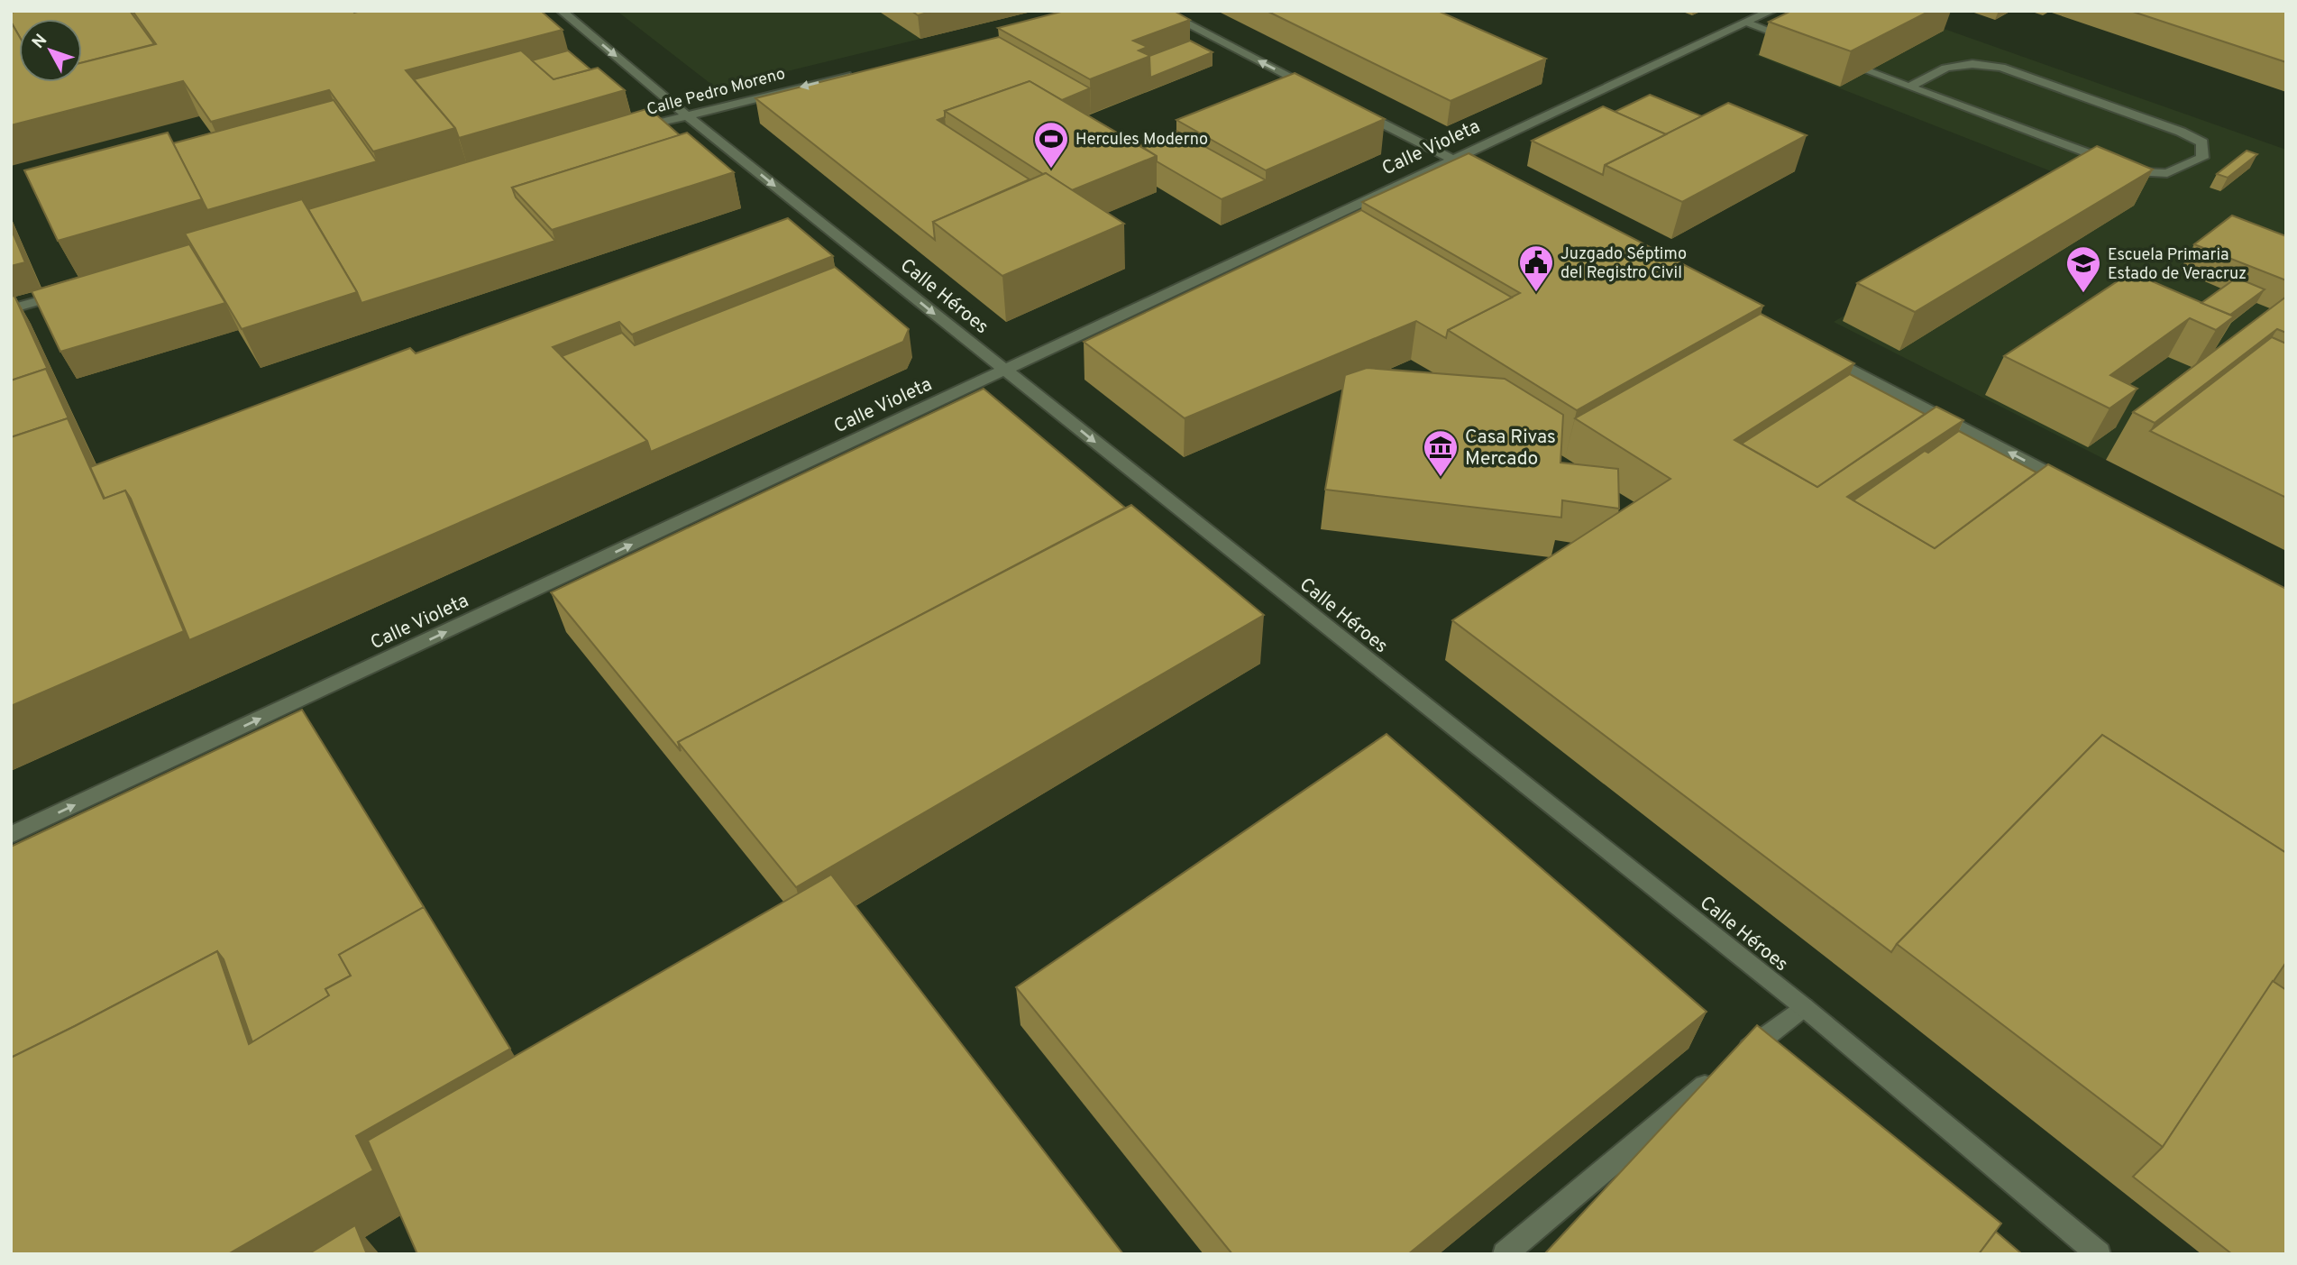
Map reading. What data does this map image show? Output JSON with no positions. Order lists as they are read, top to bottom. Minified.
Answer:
{"streets":{"street":["Calle Pedro Moreno","Calle Violeta","Calle Héroes"]},"crossings":[["Calle Pedro Moreno","Calle Héroes"],["Calle Violeta","Calle Héroes"]],"one_way":["Calle Pedro Moreno","Calle Violeta","Calle Héroes"],"places":{"sports":["Hercules Moderno"],"public building":["Juzgado Séptimo del Registro Civil"],"school or university":["Escuela Primaria Estado de Veracruz"],"museum":["Casa Rivas Mercado"]},"north":"top left"}
